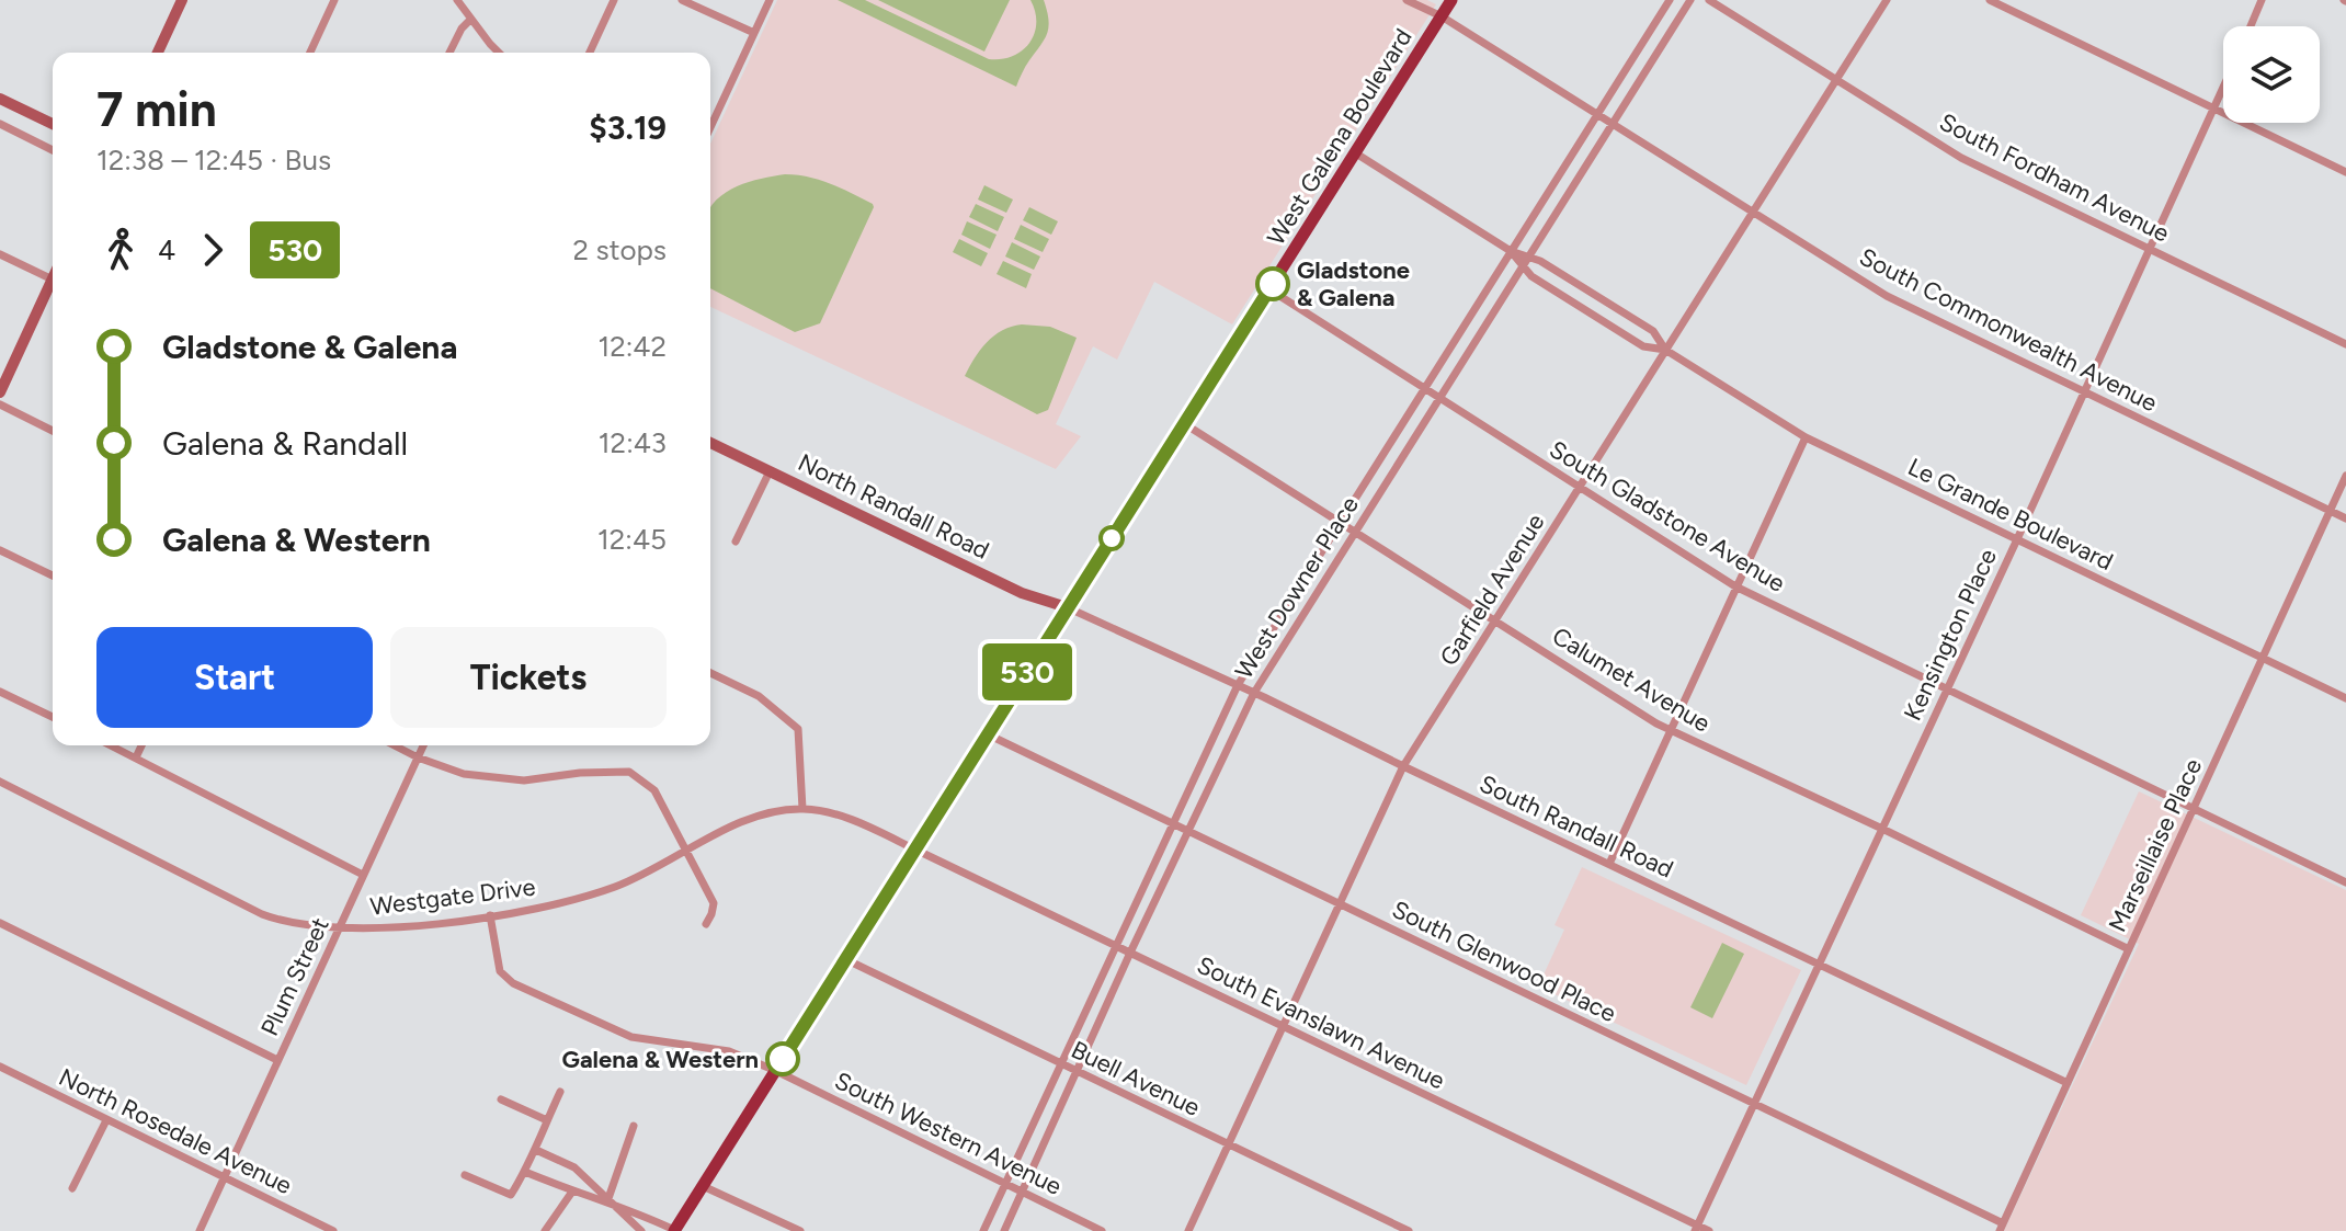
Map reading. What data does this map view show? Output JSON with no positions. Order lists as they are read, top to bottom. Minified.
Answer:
{"streets":{"main road":["West Galena Boulevard","North Randall Road"],"street":["South Fordham Avenue","South Commonwealth Avenue","Le Grande Boulevard","South Gladstone Avenue","West Downer Place","Garfield Avenue","Kensington Place","Calumet Avenue","South Randall Road","Marseillaise Place","Westgate Drive","South Glenwood Place","Plum Street","South Evanslawn Avenue","Buell Avenue","North Rosedale Avenue","South Western Avenue"]},"crossings":[["West Galena Boulevard","South Commonwealth Avenue"],["West Galena Boulevard","North Randall Road"],["West Galena Boulevard","Le Grande Boulevard"],["West Galena Boulevard","South Gladstone Avenue"],["West Galena Boulevard","Calumet Avenue"],["West Galena Boulevard","South Randall Road"],["West Galena Boulevard","Westgate Drive"],["West Galena Boulevard","South Glenwood Place"],["West Galena Boulevard","South Evanslawn Avenue"],["West Galena Boulevard","Buell Avenue"],["West Galena Boulevard","South Western Avenue"],["South Fordham Avenue","Garfield Avenue"],["South Fordham Avenue","Kensington Place"],["South Commonwealth Avenue","West Downer Place"],["South Commonwealth Avenue","Garfield Avenue"],["South Commonwealth Avenue","Kensington Place"],["South Commonwealth Avenue","Marseillaise Place"],["North Randall Road","South Randall Road"],["Le Grande Boulevard","West Downer Place"],["Le Grande Boulevard","Garfield Avenue"],["Le Grande Boulevard","Kensington Place"],["Le Grande Boulevard","Marseillaise Place"],["South Gladstone Avenue","West Downer Place"],["South Gladstone Avenue","Garfield Avenue"],["South Gladstone Avenue","Kensington Place"],["South Gladstone Avenue","Marseillaise Place"],["West Downer Place","Calumet Avenue"],["West Downer Place","South Randall Road"],["West Downer Place","South Glenwood Place"],["West Downer Place","South Evanslawn Avenue"],["West Downer Place","Buell Avenue"],["West Downer Place","South Western Avenue"],["Garfield Avenue","Calumet Avenue"],["Garfield Avenue","South Randall Road"],["Garfield Avenue","South Glenwood Place"],["Garfield Avenue","South Evanslawn Avenue"],["Garfield Avenue","Buell Avenue"],["Kensington Place","Calumet Avenue"],["Kensington Place","South Randall Road"],["Kensington Place","South Glenwood Place"],["Kensington Place","South Evanslawn Avenue"],["Calumet Avenue","Marseillaise Place"],["South Randall Road","Marseillaise Place"],["Marseillaise Place","South Glenwood Place"],["Westgate Drive","Plum Street"],["Westgate Drive","South Evanslawn Avenue"],["Westgate Drive","South Western Avenue"],["Plum Street","North Rosedale Avenue"]],"places":["Gladstone & Galena","Galena & Western"],"lines":["bus line 530"],"page":{"on_map":"530","heading":["7 min","12:38 – 12:45 · Bus","$3.19"],"legs":["4","530","2 stops"],"list":[{"name":"Gladstone & Galena","value":"12:42"},{"name":"Galena & Randall","value":"12:43"},{"name":"Galena & Western","value":"12:45"}],"buttons":["Start","Tickets"]}}
